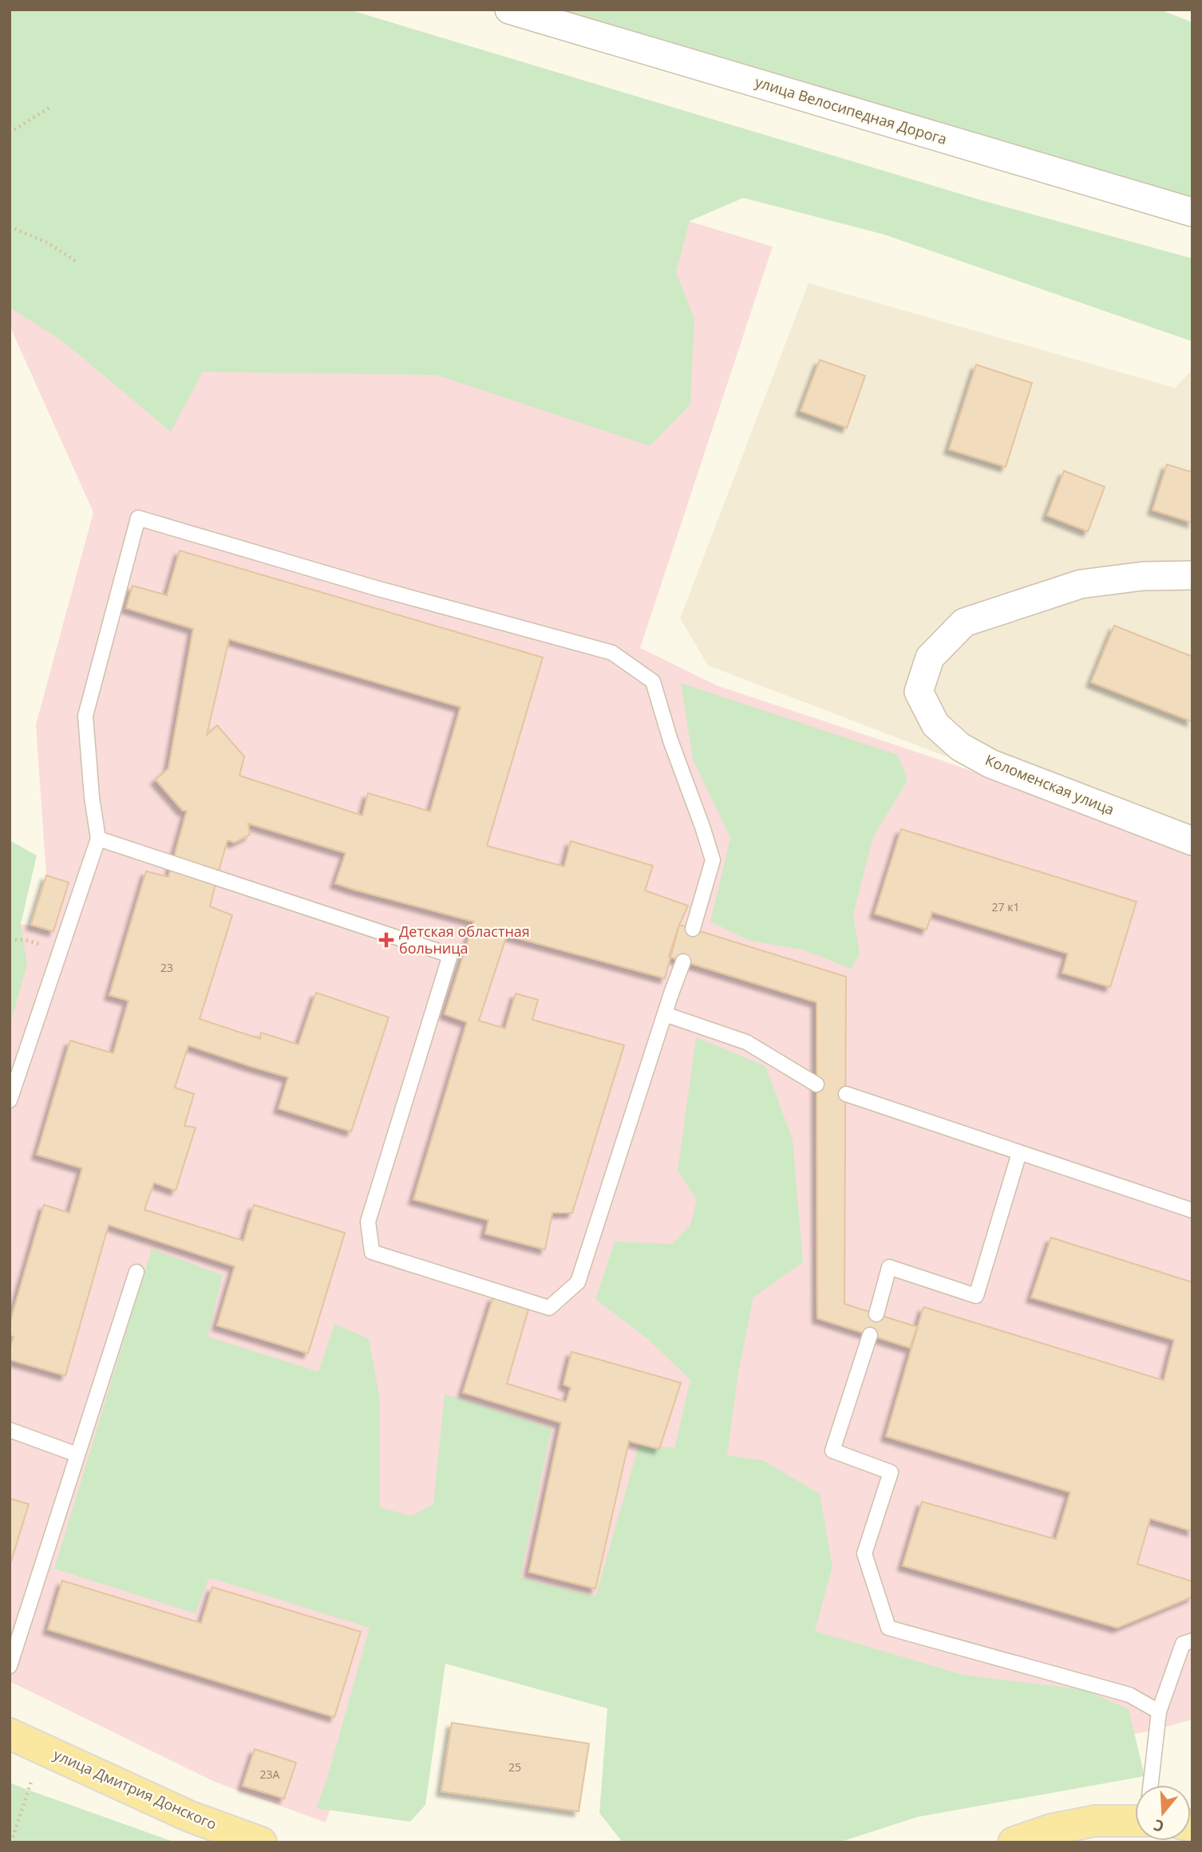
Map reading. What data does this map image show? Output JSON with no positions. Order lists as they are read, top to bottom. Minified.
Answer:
{"streets":{"main road":["улица Дмитрия Донского"],"street":["улица Велосипедная Дорога","Коломенская улица"]},"places":{"health":["Детская областная больница"]},"house_numbers":["27 к1","23","25","23А"],"north":"bottom"}
